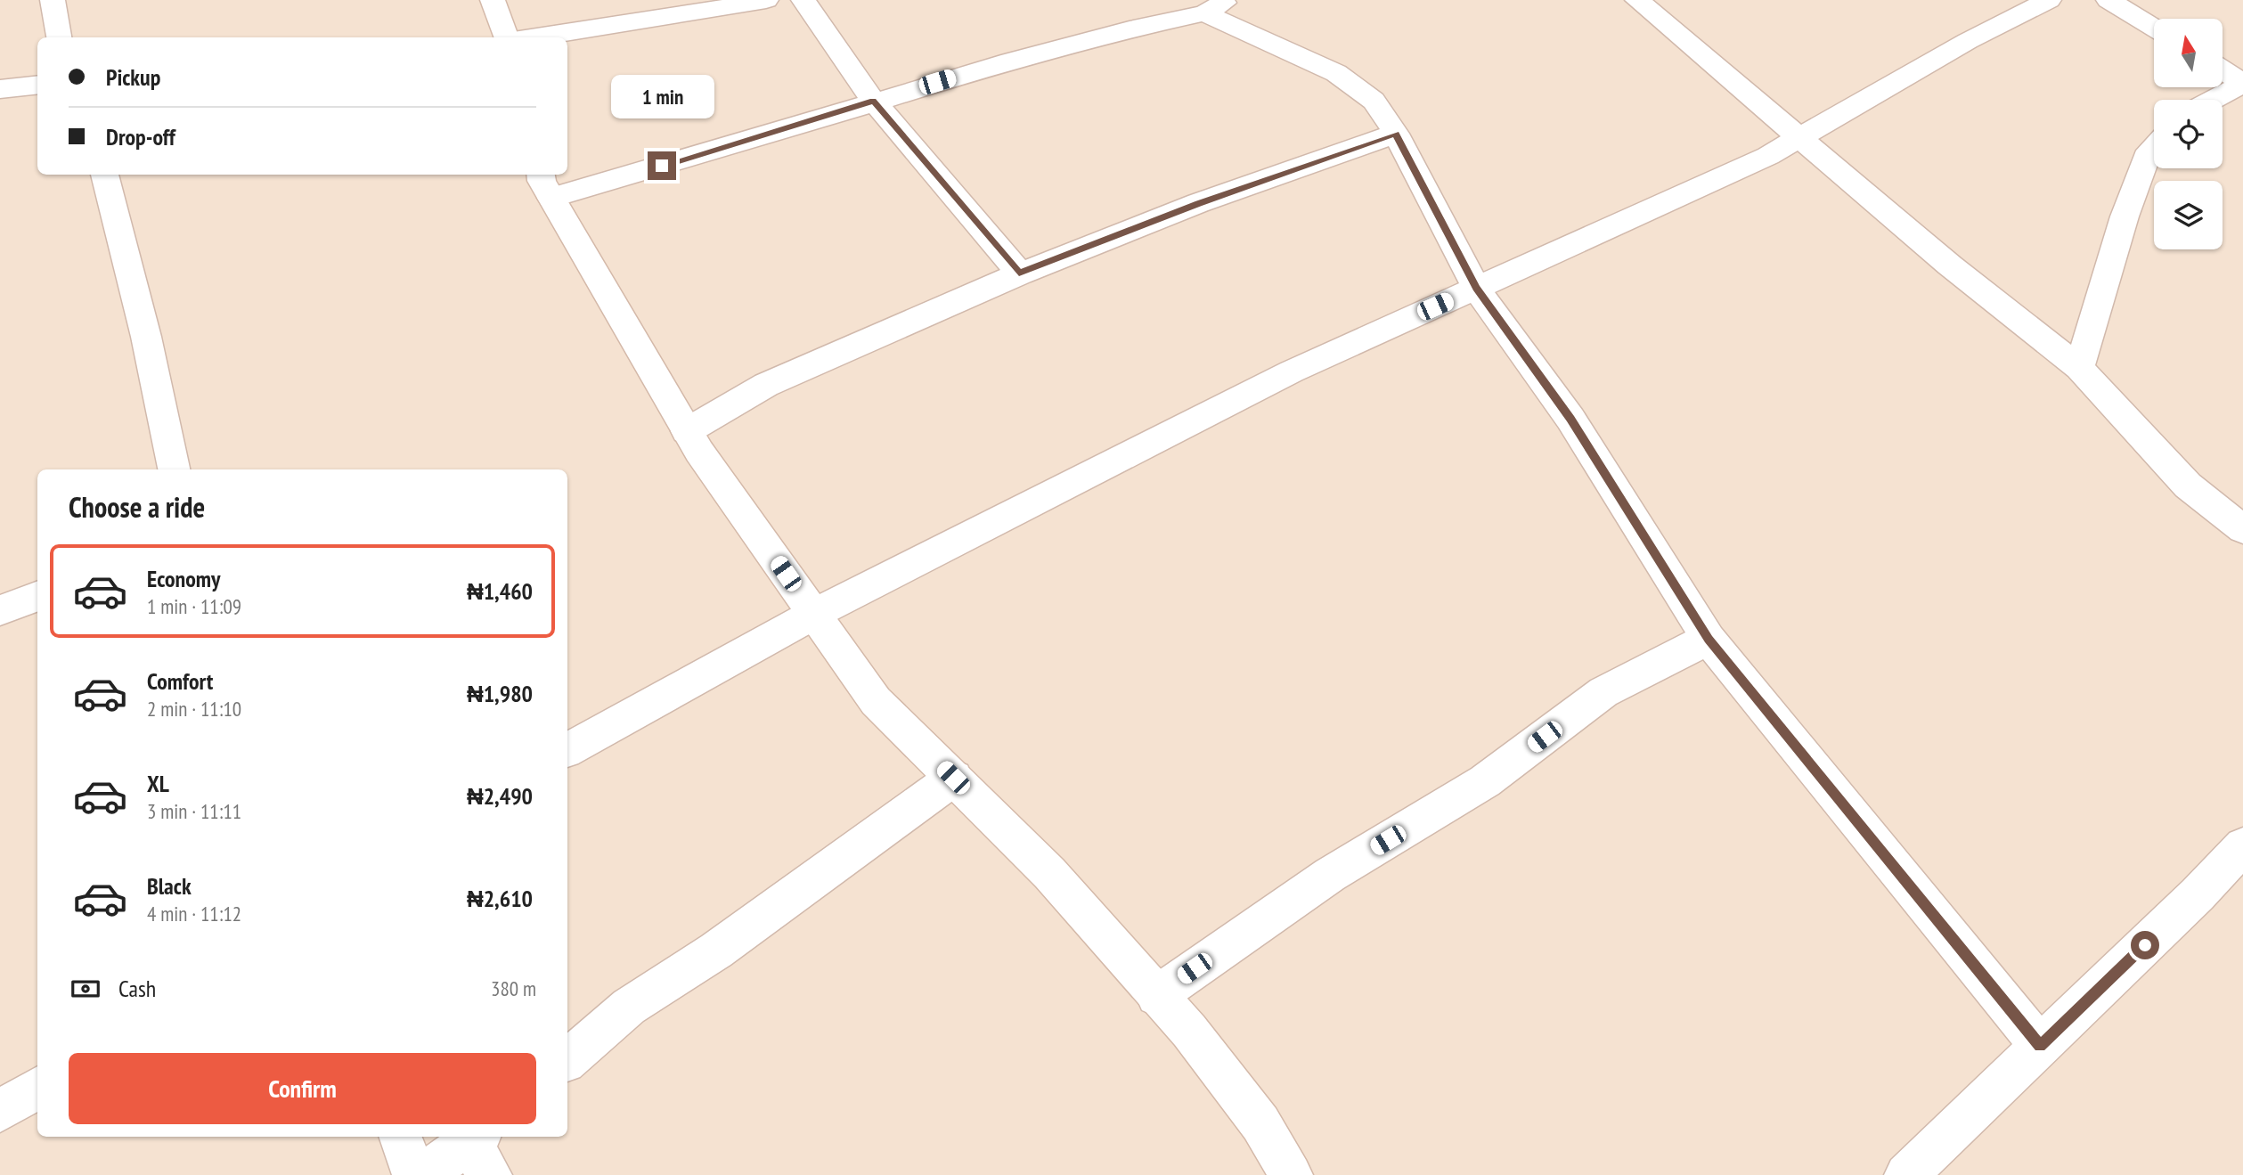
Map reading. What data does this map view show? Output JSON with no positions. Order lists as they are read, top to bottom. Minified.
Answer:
{"north":"top","page":{"banner":["Pickup","Drop-off"],"bubble":"1 min","heading":"Choose a ride","list":[{"name":"Economy","note":"1 min · 11:09","value":"₦1,460"},{"name":"Comfort","note":"2 min · 11:10","value":"₦1,980"},{"name":"XL","note":"3 min · 11:11","value":"₦2,490"},{"name":"Black","note":"4 min · 11:12","value":"₦2,610"}],"pay":["Cash","380 m"],"buttons":"Confirm"}}
